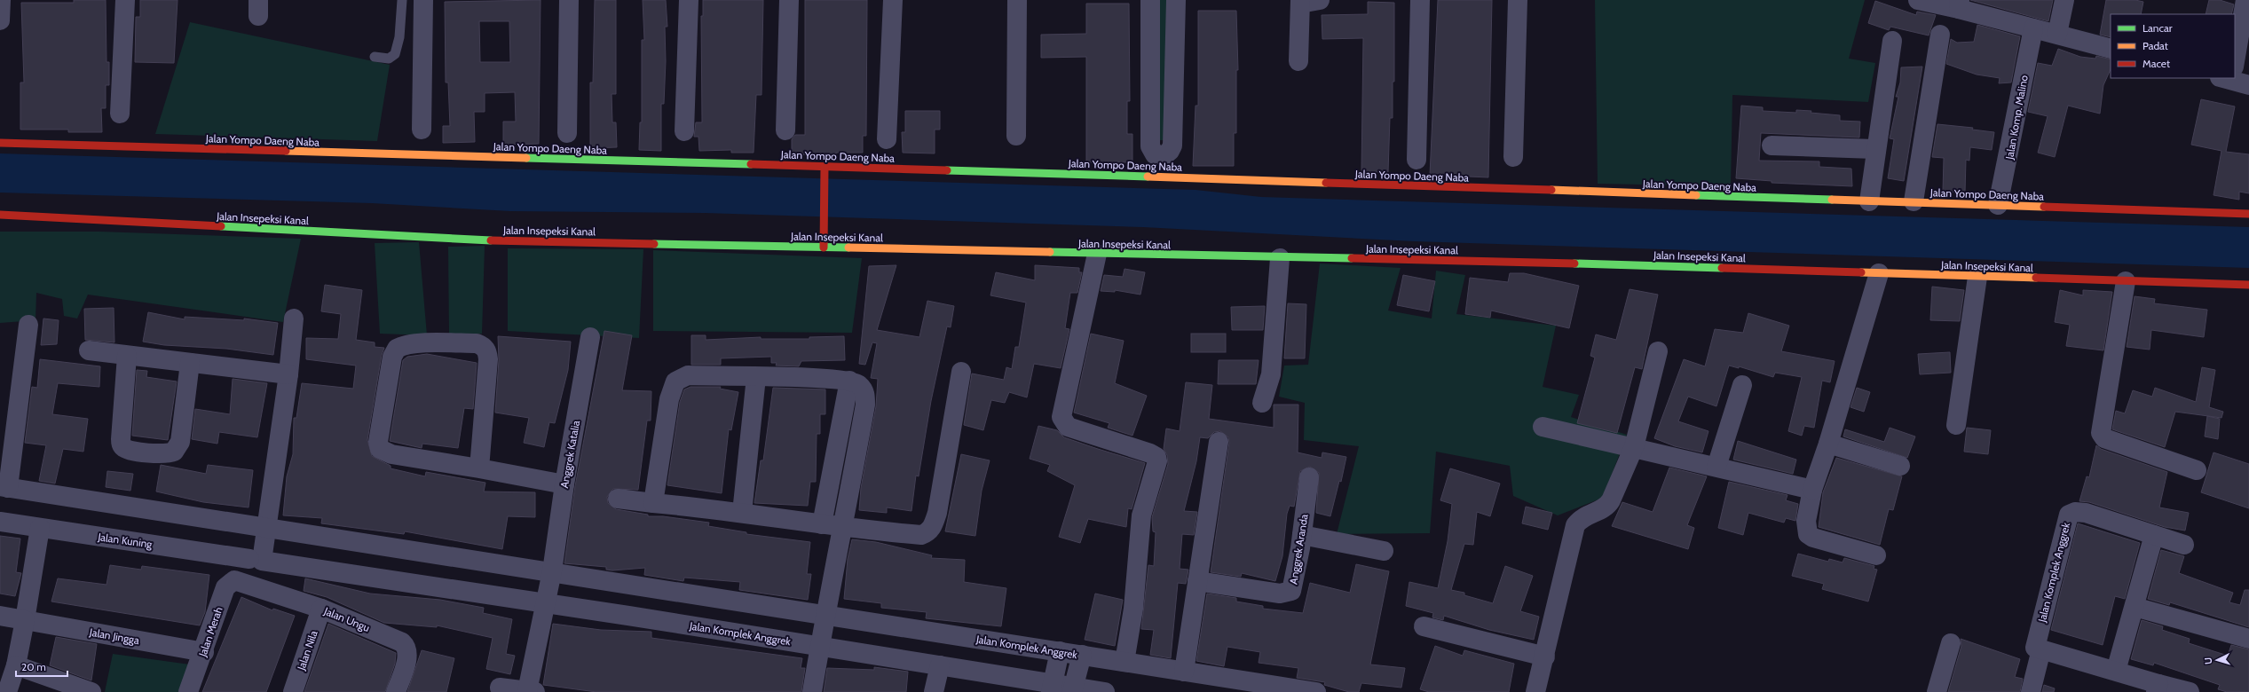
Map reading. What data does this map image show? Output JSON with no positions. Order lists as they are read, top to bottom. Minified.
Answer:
{"streets":{"street":["Jalan Komp. Malino","Jalan Yompo Daeng Naba","Jalan Insepeksi Kanal","Anggrek Katalia","Jalan Kuning","Anggrek Aranda","Jalan Komplek Anggrek","Jalan Ungu","Jalan Merah","Jalan Jingga","Jalan Nila"]},"crossings":[["Jalan Komp. Malino","Jalan Yompo Daeng Naba"],["Anggrek Katalia","Jalan Kuning"],["Anggrek Katalia","Jalan Komplek Anggrek"],["Jalan Kuning","Jalan Komplek Anggrek"],["Jalan Ungu","Jalan Merah"],["Jalan Ungu","Jalan Nila"],["Jalan Merah","Jalan Jingga"]],"legend":["Lancar","Padat","Macet"],"scale_bar":"20 m","north":"left"}
